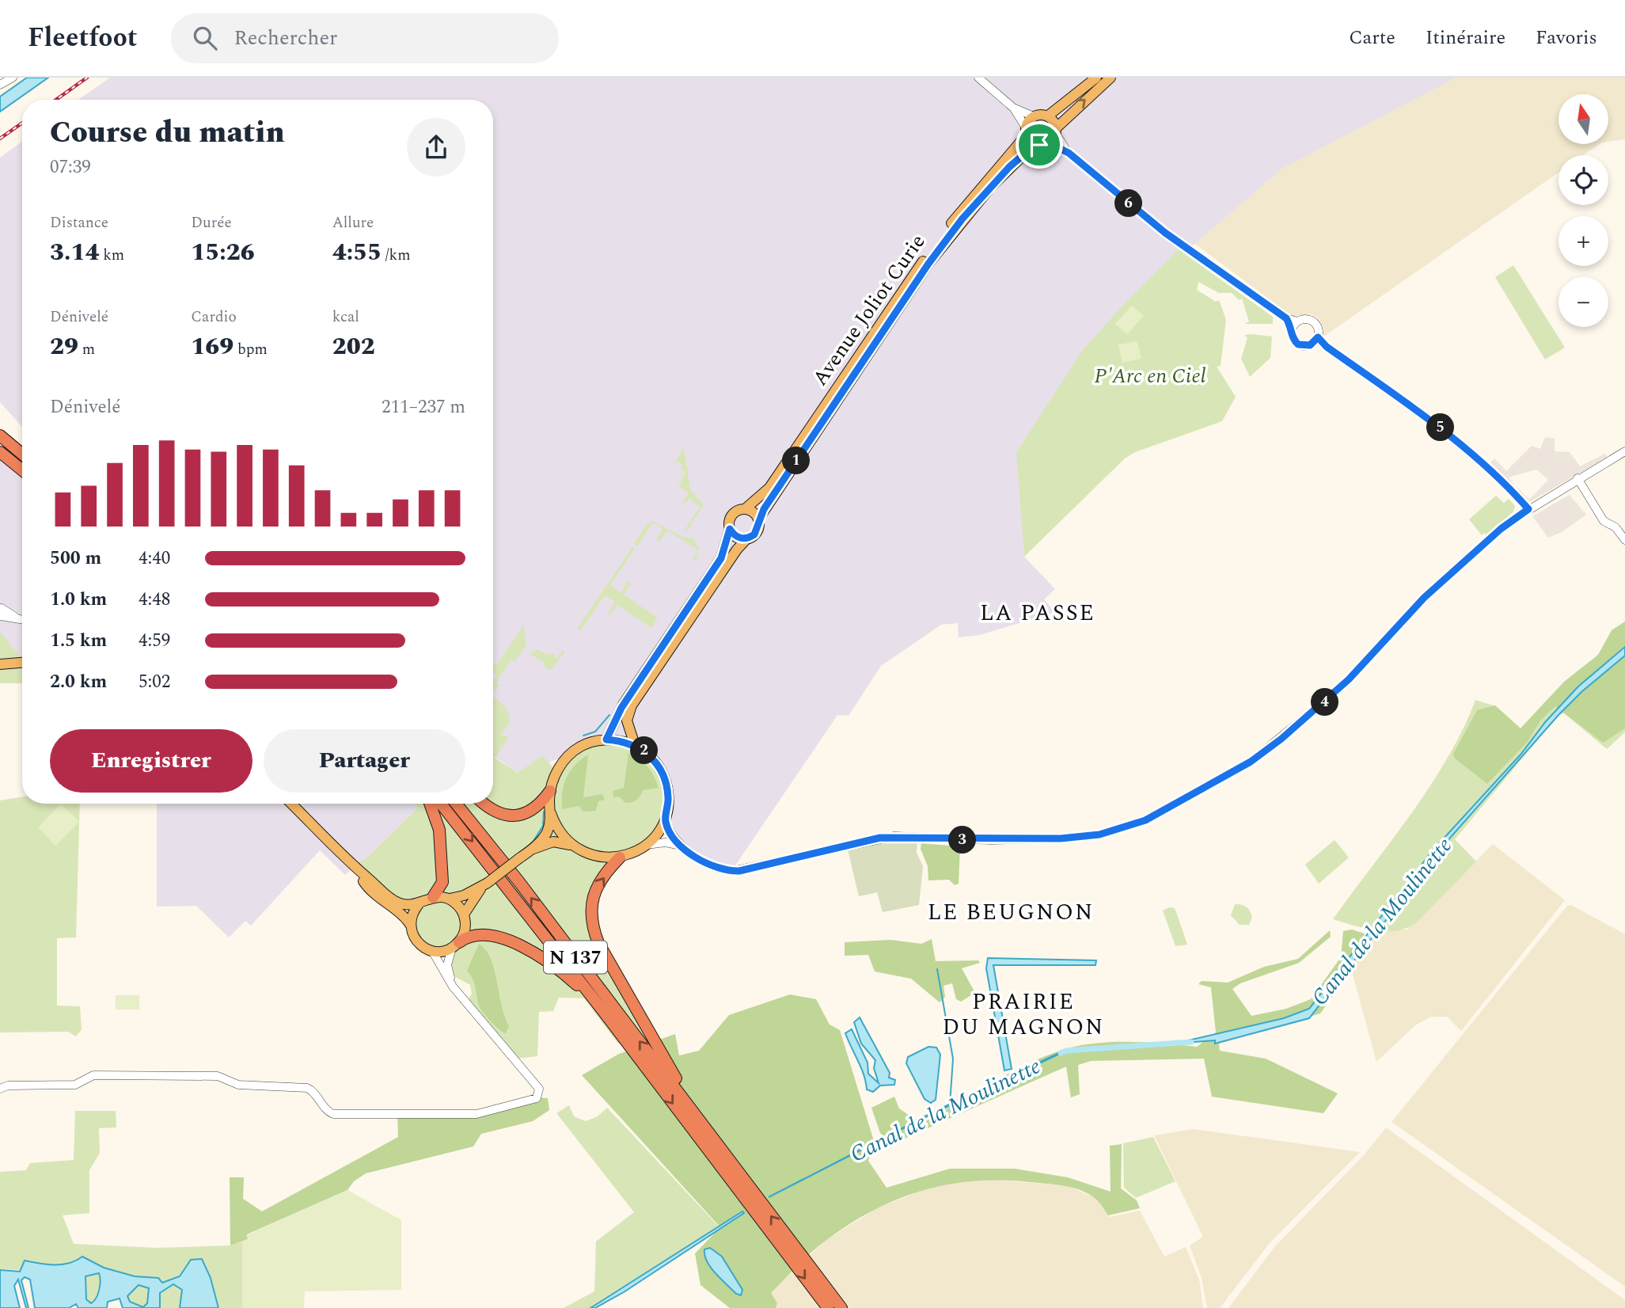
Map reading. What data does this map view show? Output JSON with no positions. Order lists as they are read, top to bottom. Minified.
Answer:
{"streets":{"highway":["N 137"],"main road":["Avenue Joliot Curie"]},"districts":["LA PASSE","LE BEUGNON","PRAIRIE DU MAGNON"],"water":["Canal de la Moulinette"],"parks":["P'Arc en Ciel"],"north":"top","page":{"header":"Fleetfoot","search":"Rechercher","nav":["Carte","Itinéraire","Favoris"],"map_buttons":["+","−"],"heading":["Course du matin","07:39"],"pins":["6","5","1","4","2","3"],"stats":[["Distance","3.14 km"],["Durée","15:26"],["Allure","4:55 /km"],["Dénivelé","29 m"],["Cardio","169 bpm"],["kcal","202"]],"chart":["Dénivelé","211–237 m"],"list":[{"name":"500 m","note":"4:40"},{"name":"1.0 km","note":"4:48"},{"name":"1.5 km","note":"4:59"},{"name":"2.0 km","note":"5:02"}],"buttons":["Enregistrer","Partager"]}}
